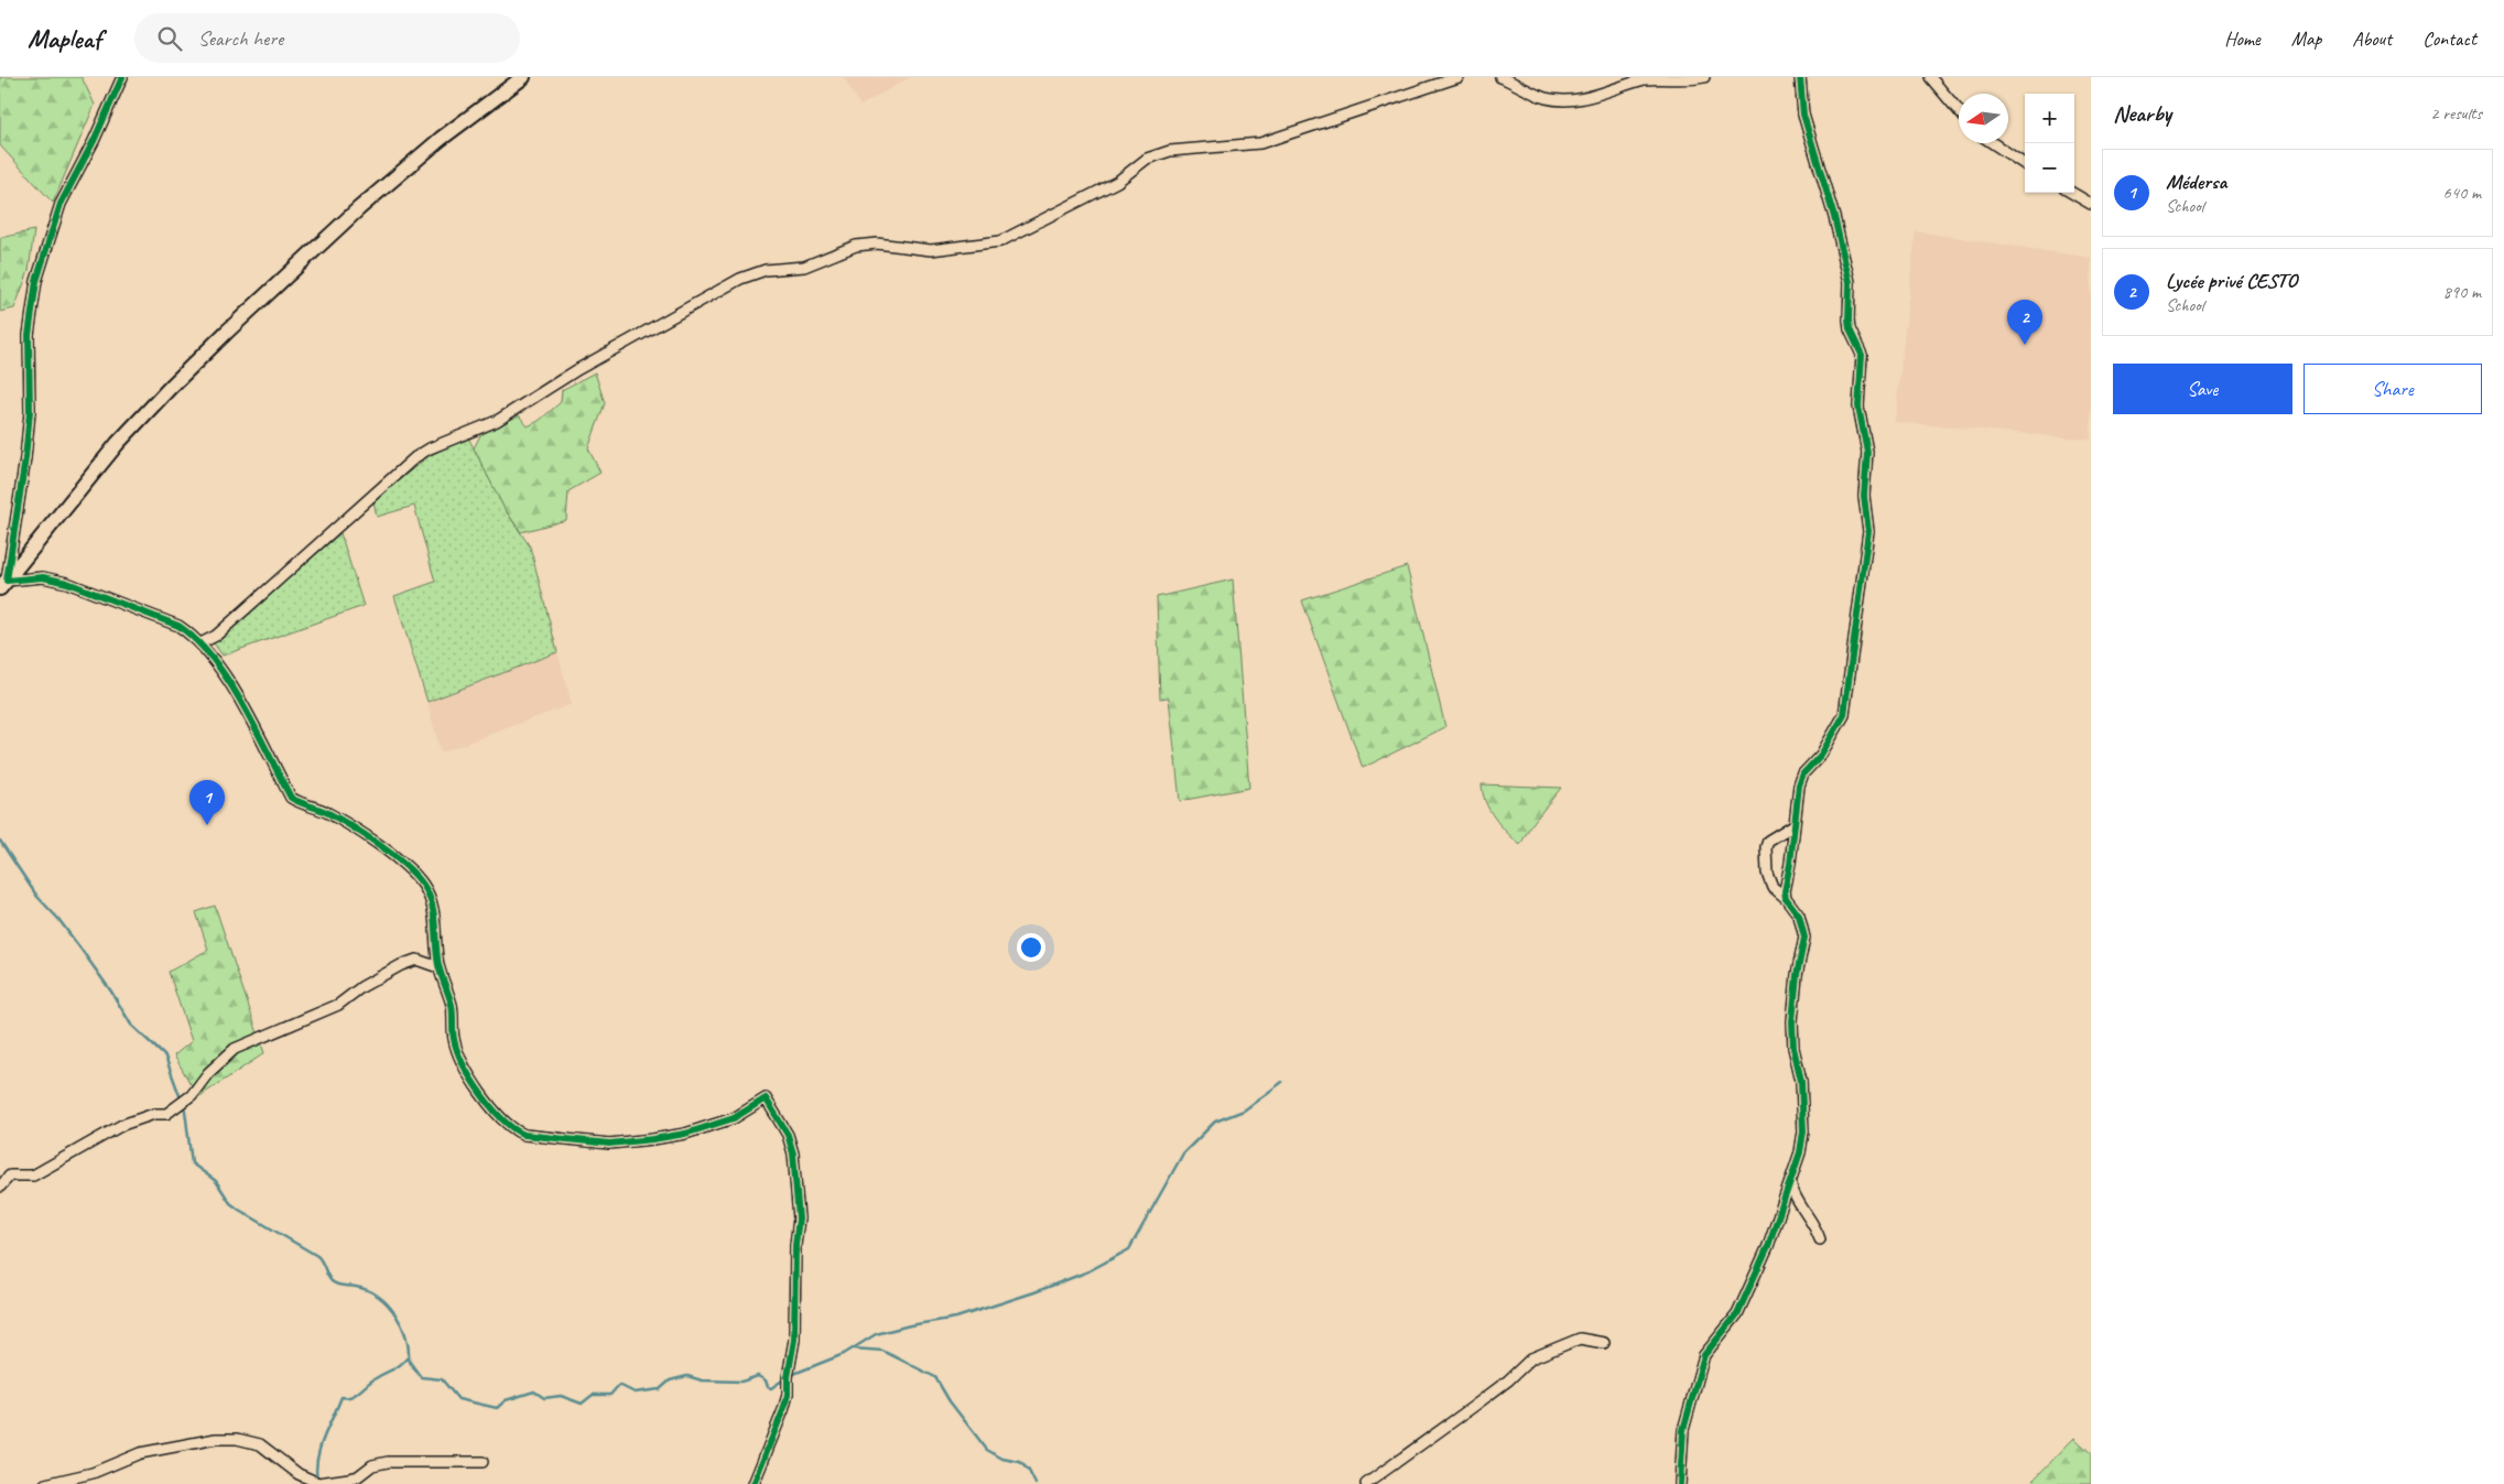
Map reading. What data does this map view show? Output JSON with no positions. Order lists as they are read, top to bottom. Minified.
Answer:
{"north":"left","page":{"header":"Mapleaf","search":"Search here","nav":["Home","Map","About","Contact"],"heading":["Nearby","2 results"],"map_buttons":["+","−"],"list":[{"mark":"1","name":"Médersa","note":"School","value":"640 m"},{"mark":"2","name":"Lycée privé CESTO","note":"School","value":"890 m"}],"pins":["2","1"],"buttons":["Save","Share"]}}
